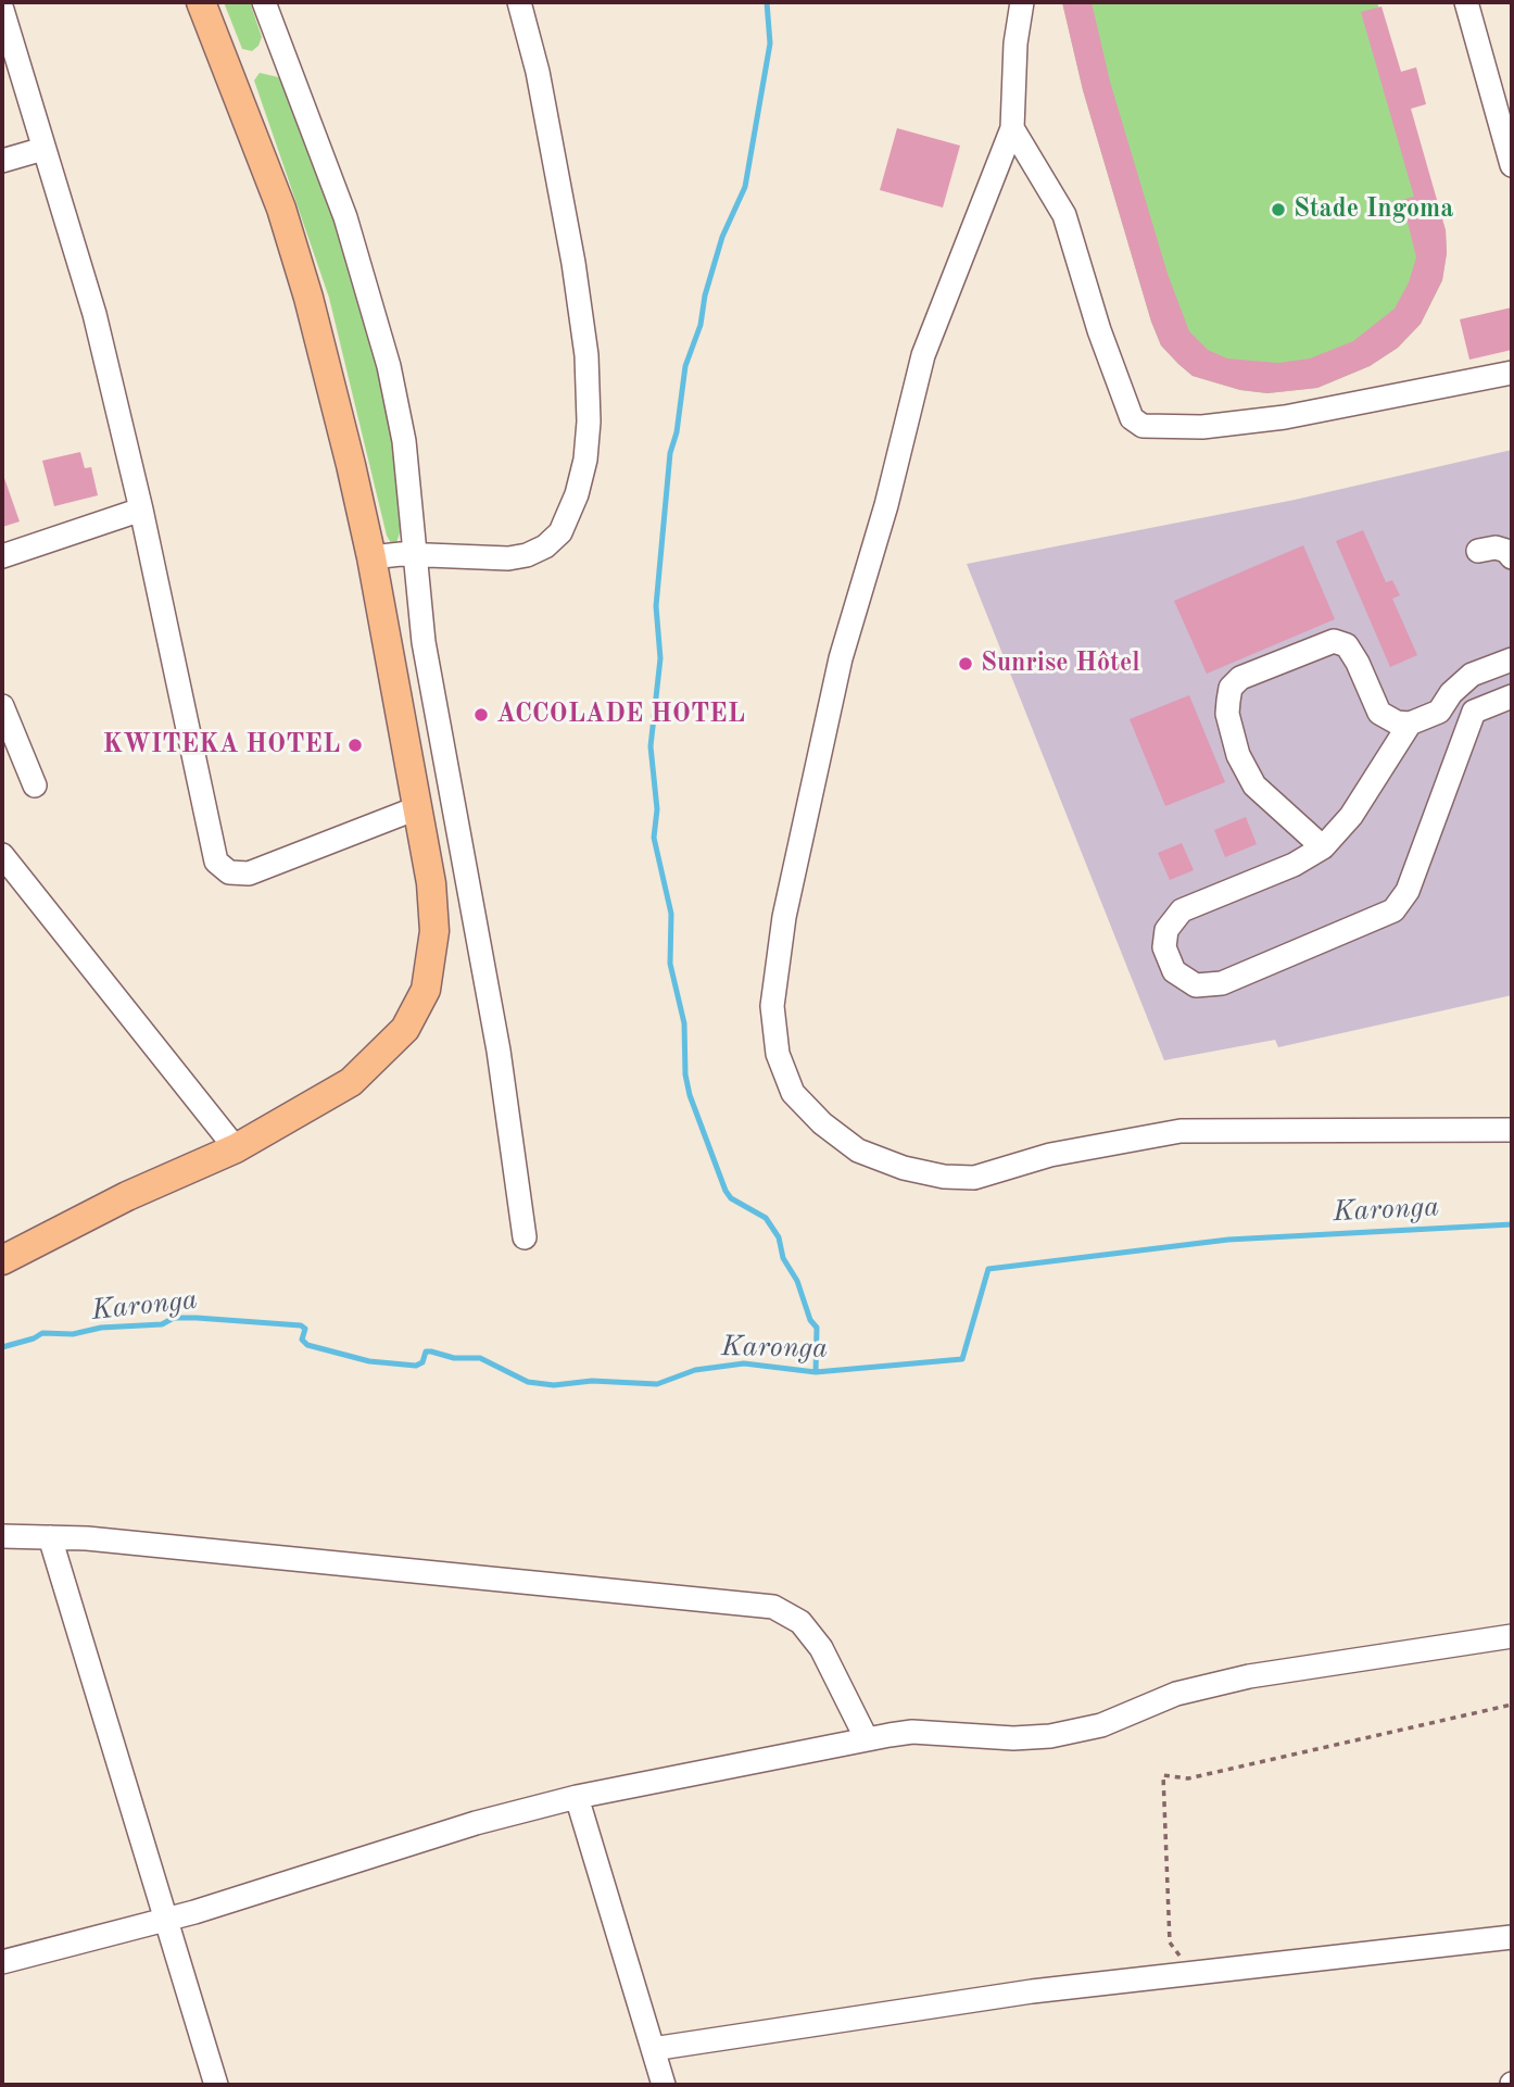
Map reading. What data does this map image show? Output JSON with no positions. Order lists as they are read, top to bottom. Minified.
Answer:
{"water":["Karonga"],"places":["Stade Ingoma","Sunrise Hôtel","ACCOLADE HOTEL","KWITEKA HOTEL"]}
